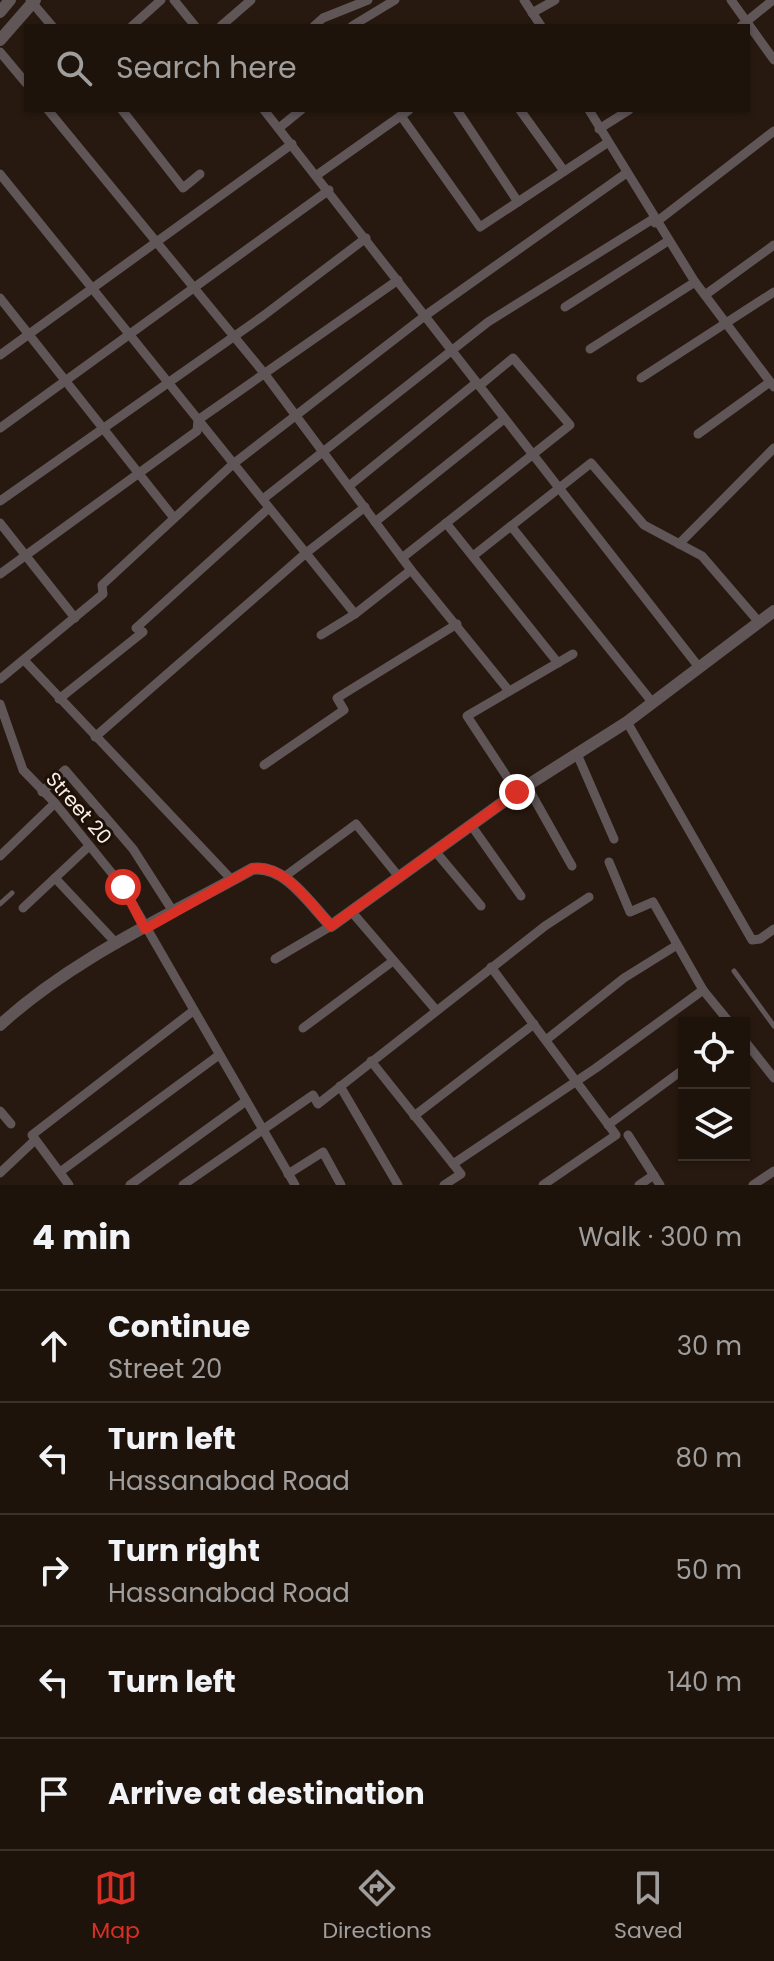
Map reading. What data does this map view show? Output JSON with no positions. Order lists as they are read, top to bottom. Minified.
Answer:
{"streets":{"street":["Street 20"]},"page":{"search":"Search here","heading":["4 min","Walk · 300 m"],"list":[["Continue","Street 20","30 m"],["Turn left","Hassanabad Road","80 m"],["Turn right","Hassanabad Road","50 m"],["Turn left","140 m"],"Arrive at destination"],"nav":["Map","Directions","Saved"]}}
